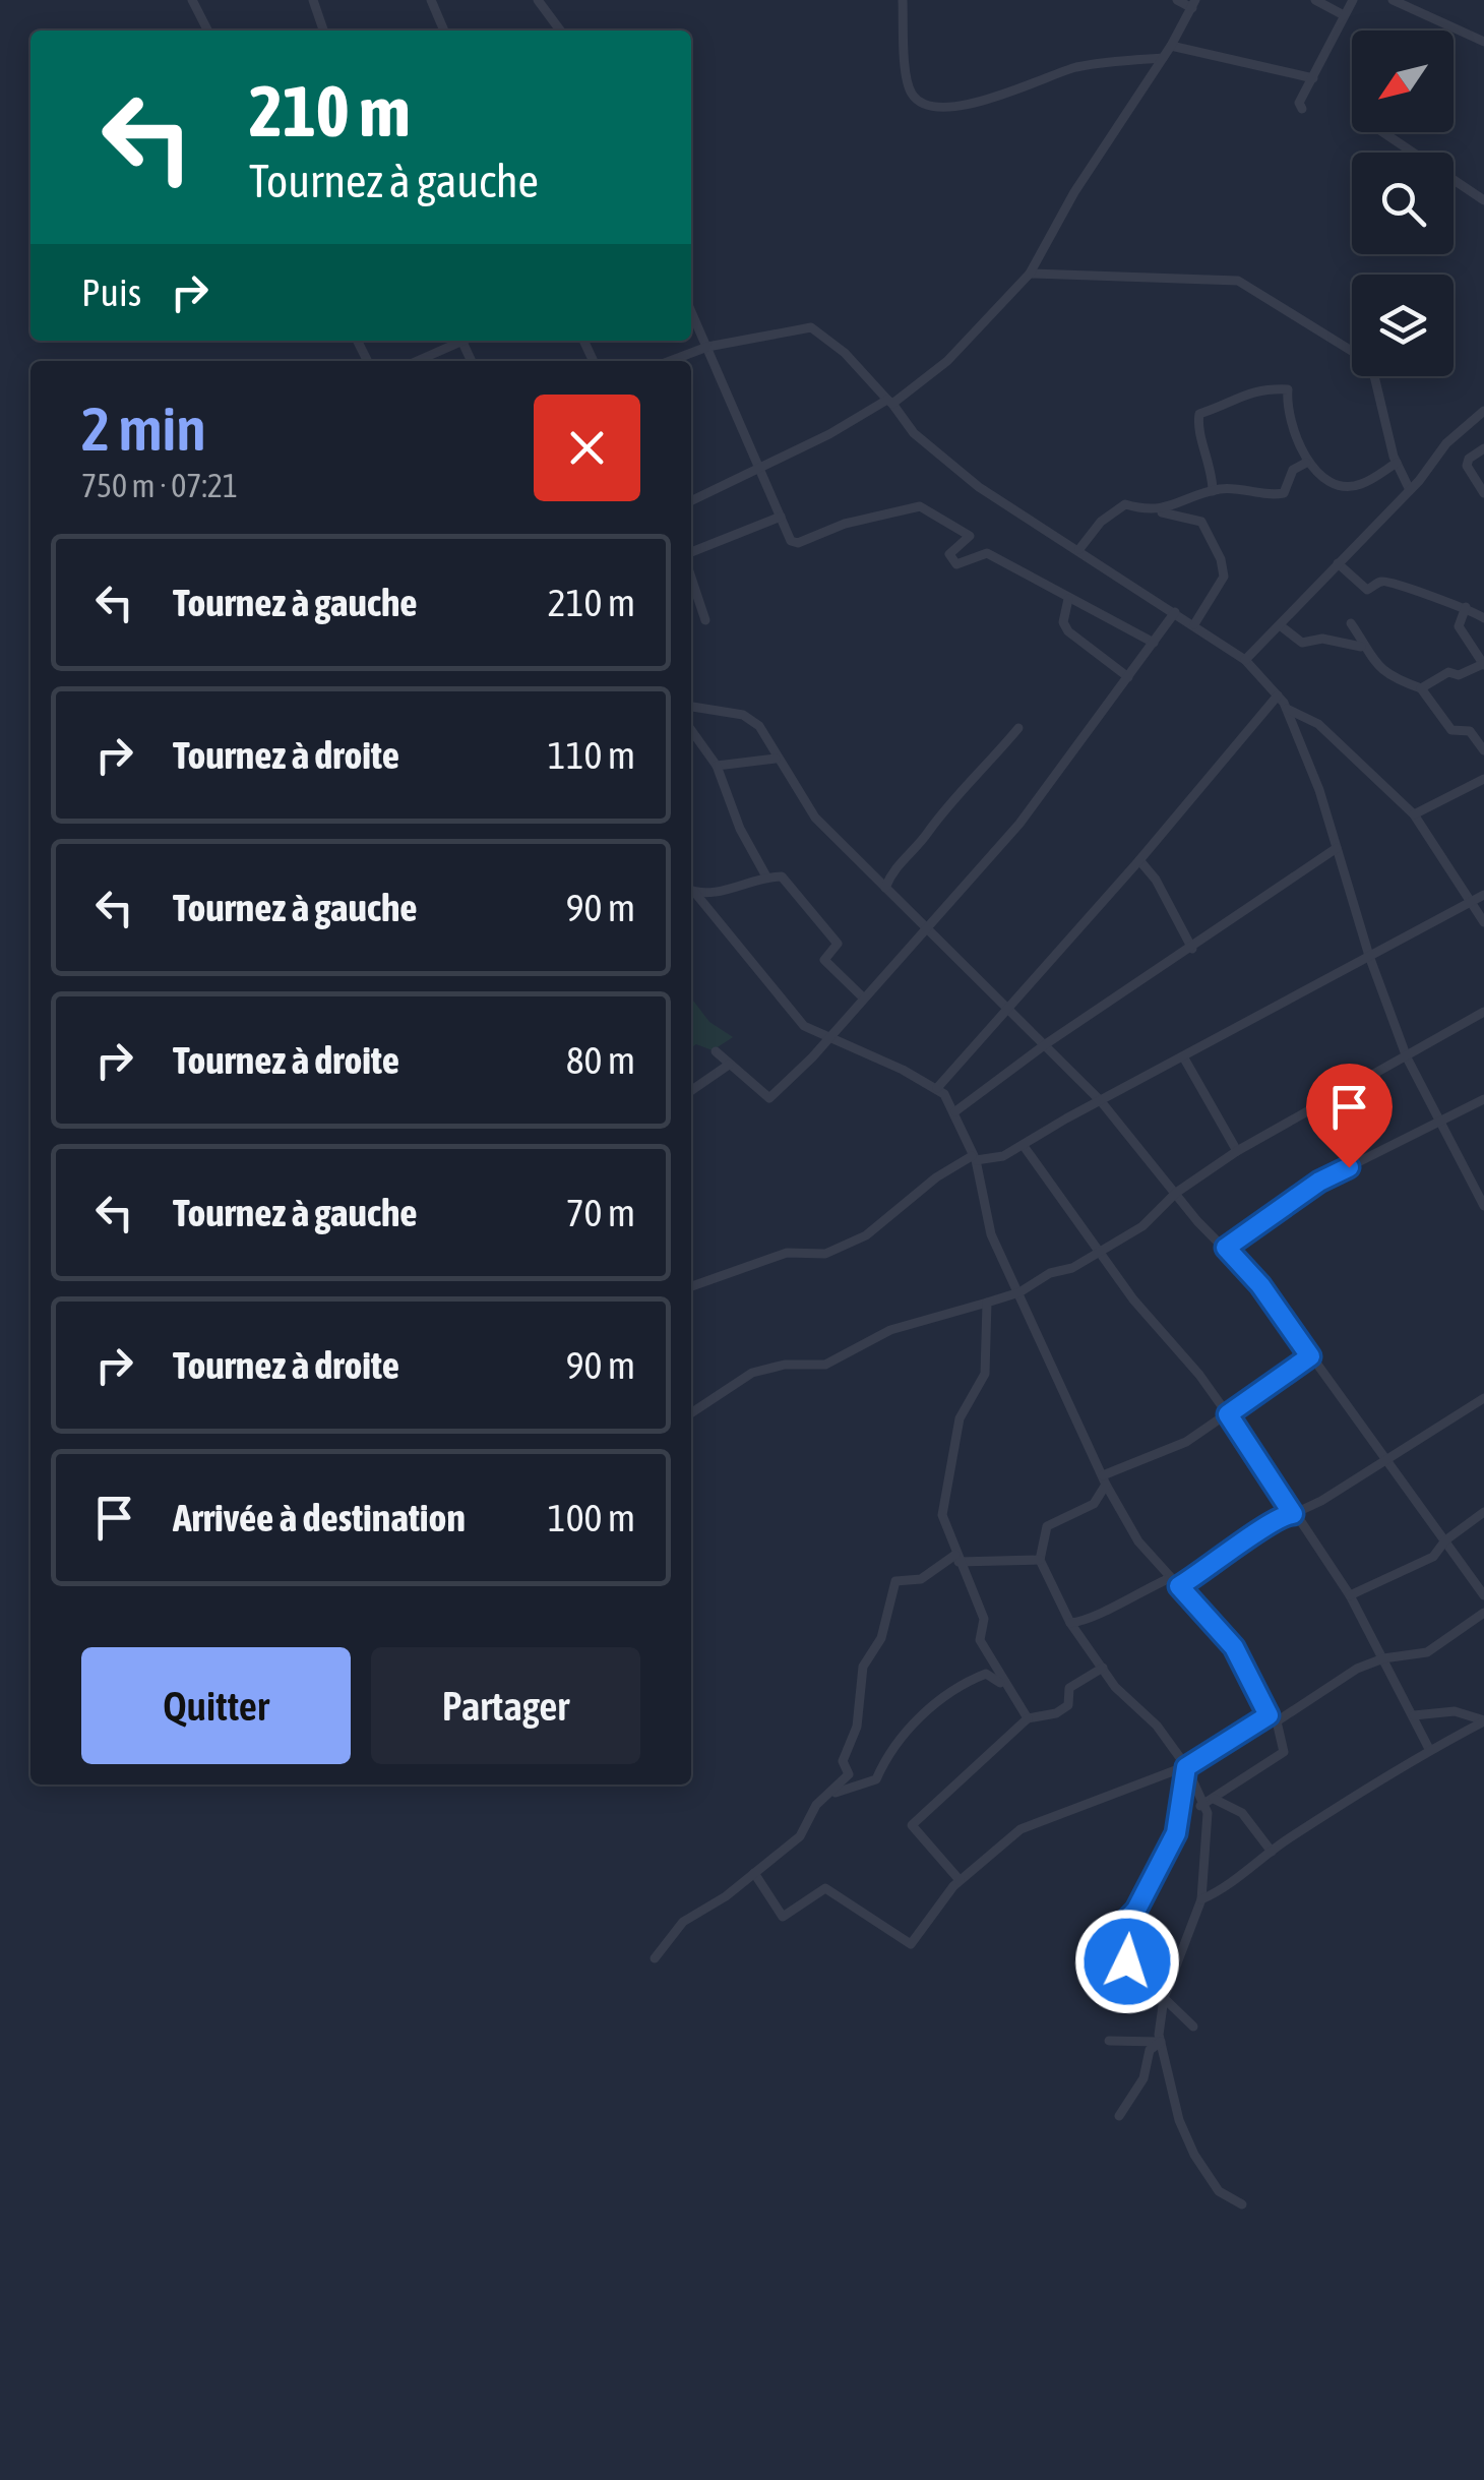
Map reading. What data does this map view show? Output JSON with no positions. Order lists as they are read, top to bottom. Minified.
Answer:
{"north":"bottom left","page":{"turn":["210 m","Tournez à gauche"],"then":"Puis","heading":["2 min","750 m · 07:21"],"list":[{"name":"Tournez à gauche","value":"210 m"},{"name":"Tournez à droite","value":"110 m"},{"name":"Tournez à gauche","value":"90 m"},{"name":"Tournez à droite","value":"80 m"},{"name":"Tournez à gauche","value":"70 m"},{"name":"Tournez à droite","value":"90 m"},{"name":"Arrivée à destination","value":"100 m"}],"buttons":["Quitter","Partager"]}}
